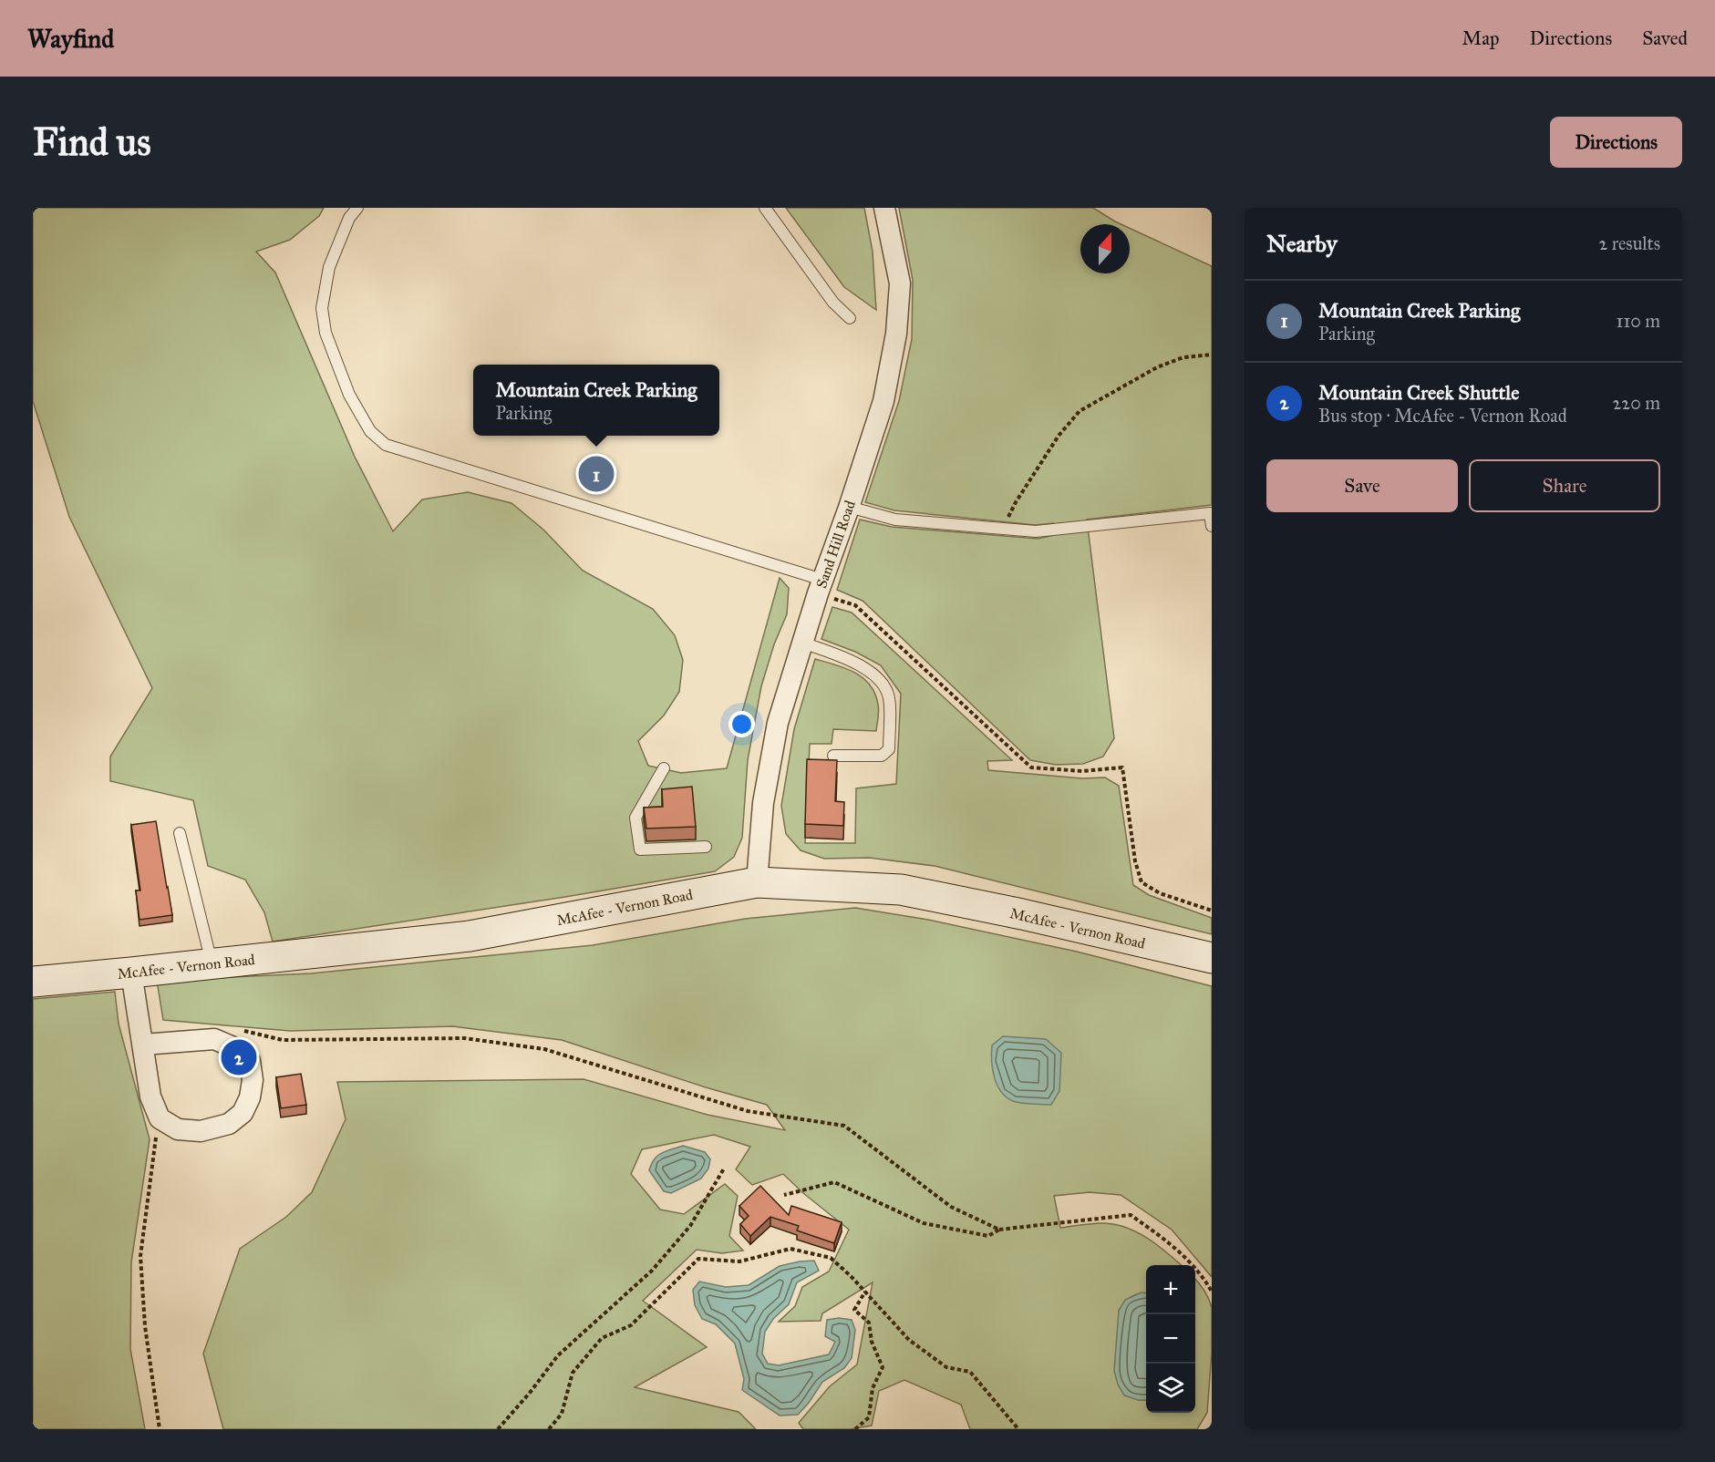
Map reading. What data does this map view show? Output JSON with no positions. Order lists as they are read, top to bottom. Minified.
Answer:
{"streets":{"main road":["McAfee - Vernon Road"],"street":["Sand Hill Road"]},"crossings":[["Sand Hill Road","McAfee - Vernon Road"]],"north":"top","page":{"header":"Wayfind","nav":["Map","Directions","Saved"],"buttons":["Directions",["Save","Share"]],"title":"Find us","heading":["Nearby","2 results"],"list":[{"mark":"1","name":"Mountain Creek Parking","note":"Parking","value":"110 m"},{"mark":"2","name":"Mountain Creek Shuttle","note":"Bus stop · McAfee - Vernon Road","value":"220 m"}],"popup":["Mountain Creek Parking","Parking"],"pins":["1","2"],"map_buttons":["+","−"]}}
